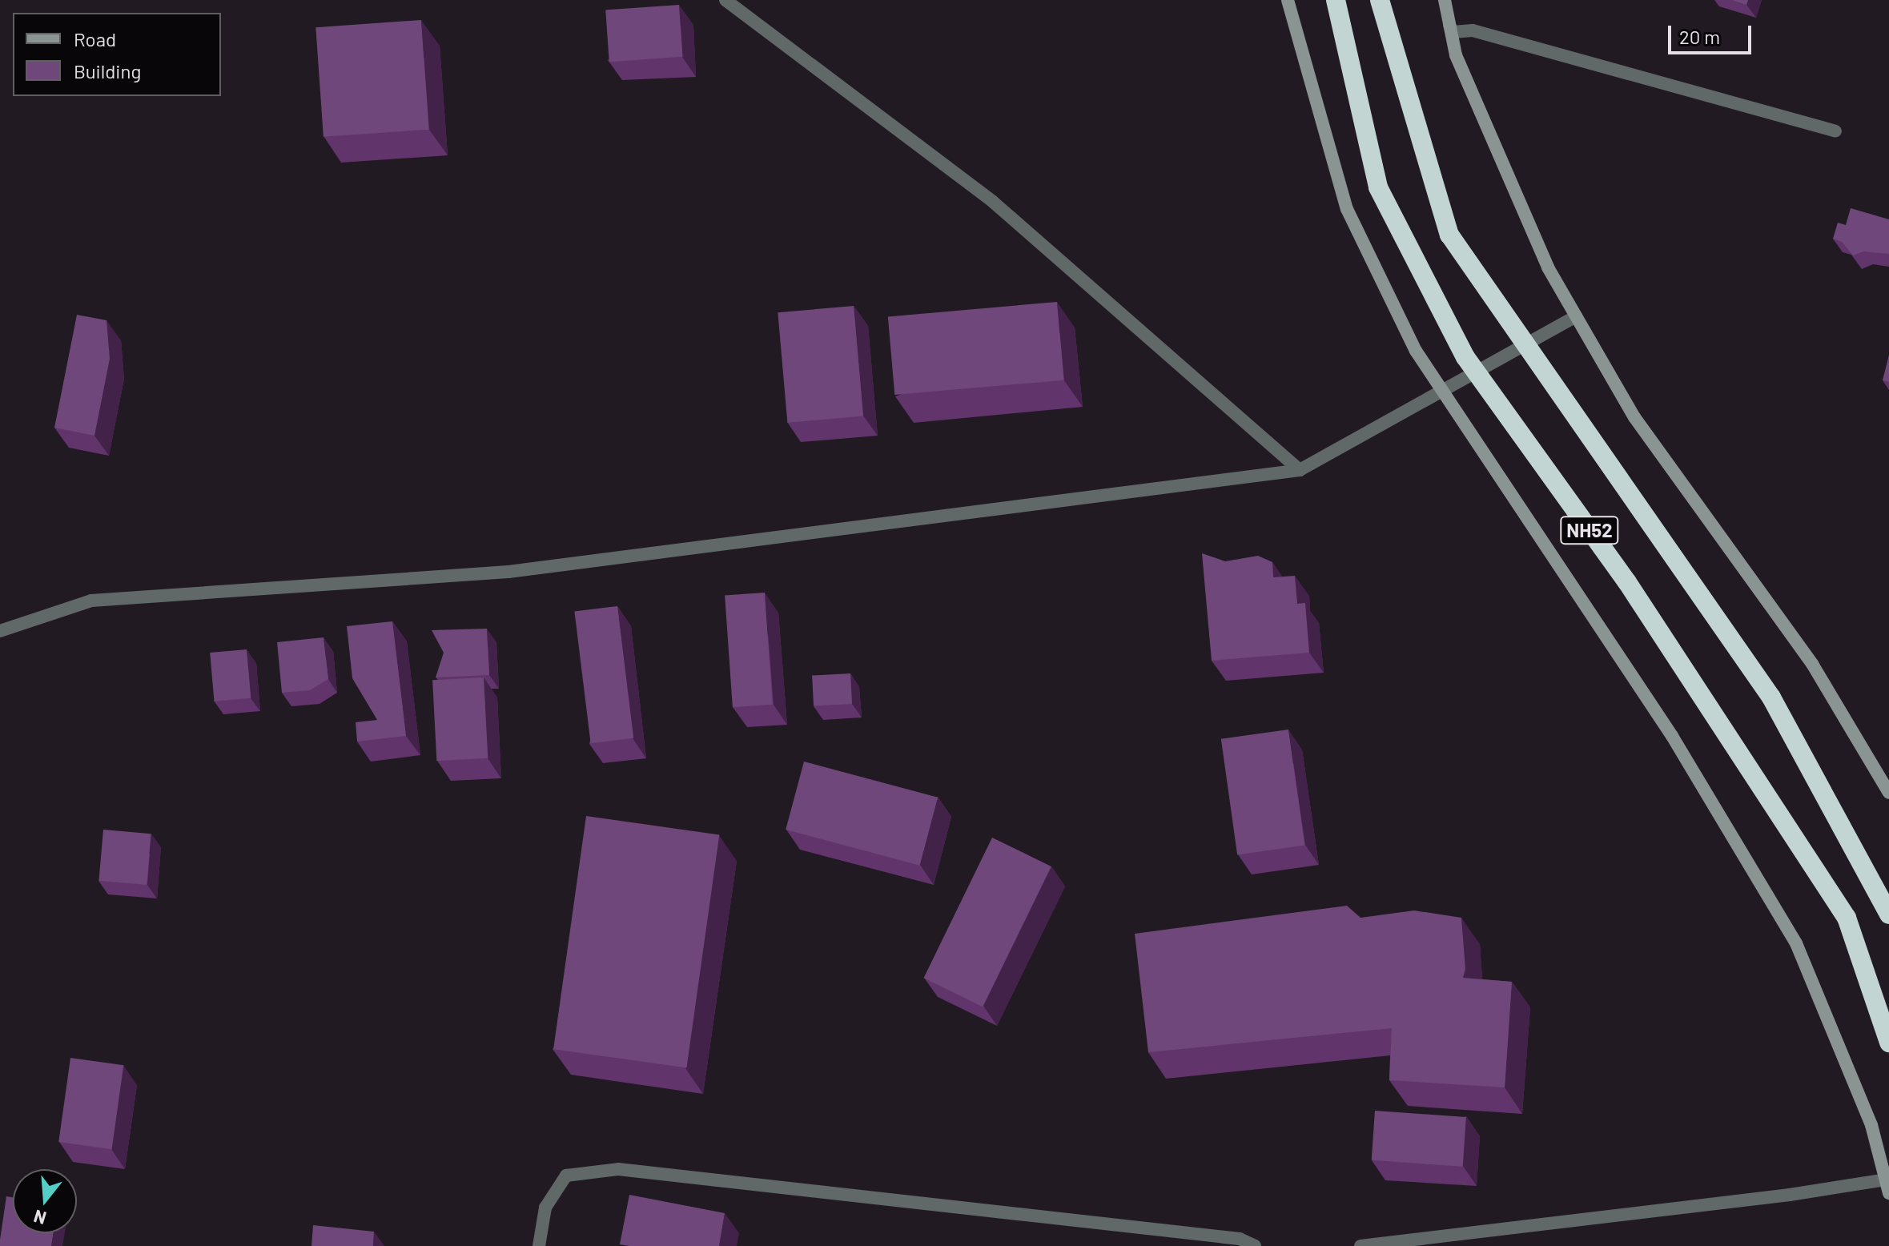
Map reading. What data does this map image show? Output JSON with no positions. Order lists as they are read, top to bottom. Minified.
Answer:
{"streets":{"highway":["NH52"]},"legend":["Road","Building"],"scale_bar":"20 m","north":"bottom"}
